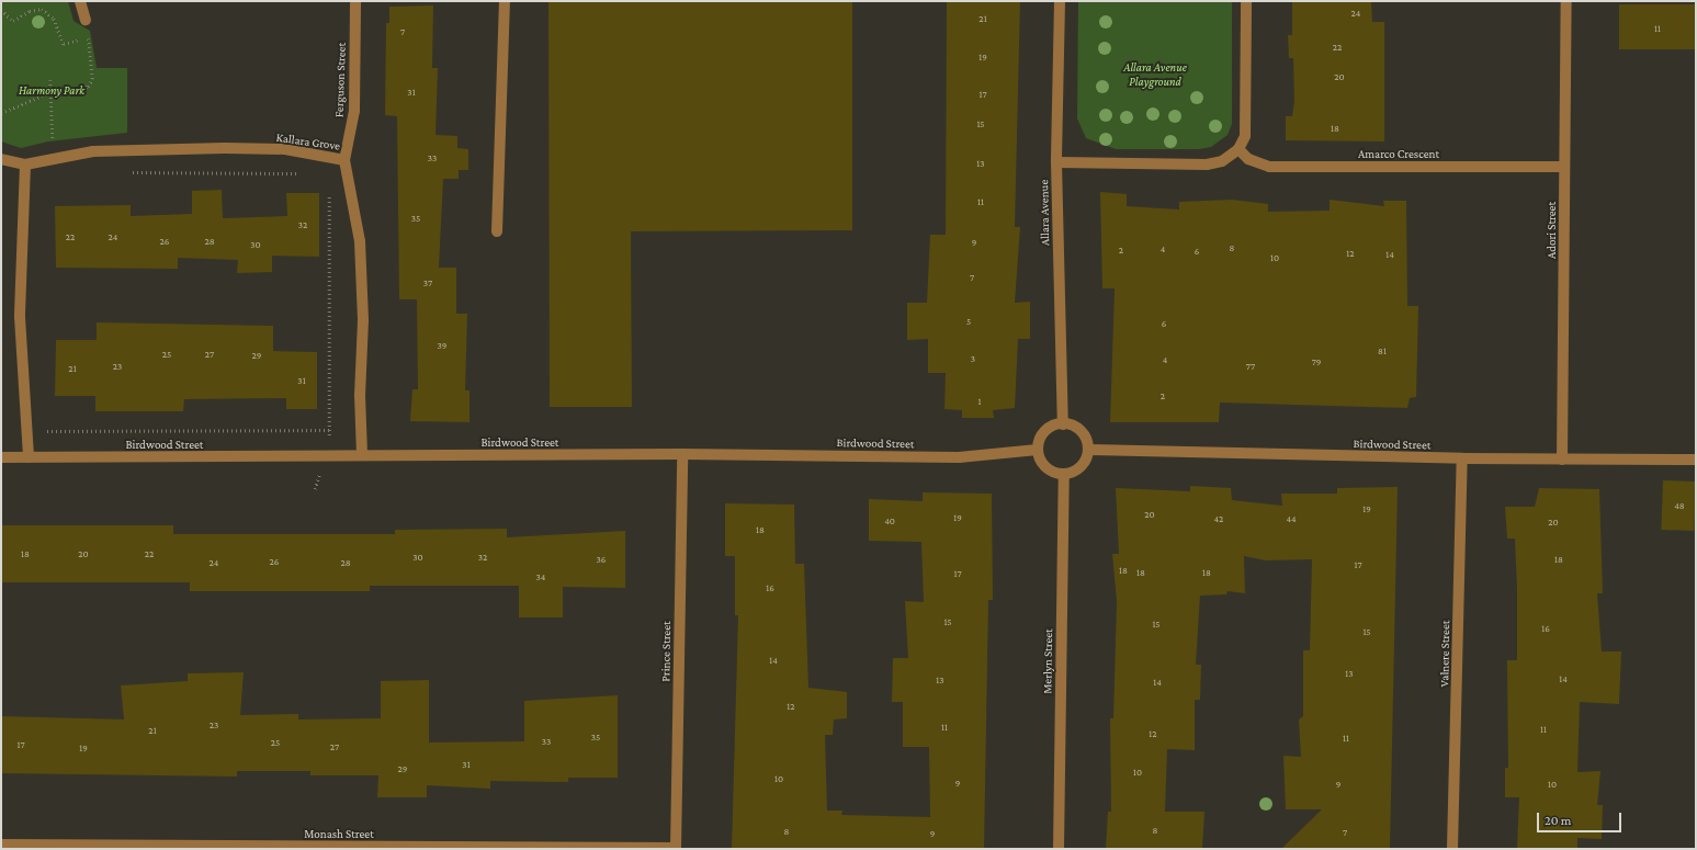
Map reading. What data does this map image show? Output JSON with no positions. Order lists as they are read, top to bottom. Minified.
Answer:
{"streets":{"street":["Ferguson Street","Kallara Grove","Amarco Crescent","Allara Avenue","Adori Street","Birdwood Street","Prince Street","Valnere Street","Merlyn Street","Monash Street"]},"crossings":[["Ferguson Street","Kallara Grove"],["Kallara Grove","Birdwood Street"],["Amarco Crescent","Adori Street"],["Allara Avenue","Birdwood Street"],["Allara Avenue","Merlyn Street"],["Adori Street","Birdwood Street"],["Birdwood Street","Prince Street"],["Birdwood Street","Valnere Street"],["Birdwood Street","Merlyn Street"],["Prince Street","Monash Street"]],"parks":["Allara Avenue Playground","Harmony Park"],"house_numbers":["24","21","11","7","22","19","20","31","17","15","18","33","13","11","35","32","22","24","26","28","9","30","8","4","2","6","12","14","10","7","37","5","6","39","81","25","27","29","3","4","79","23","77","21","31","2","1","48","19","20","19","42","44","40","20","18","18","20","22","30","32","36","18","26","24","28","17","18","18","18","17","34","16","15","15","16","15","14","13","14","13","14","12","23","11","11","21","12","35","11","33","25","17","27","19","31","29","10","10","9","9","10","8","8","7","9"],"scale_bar":"20 m"}
